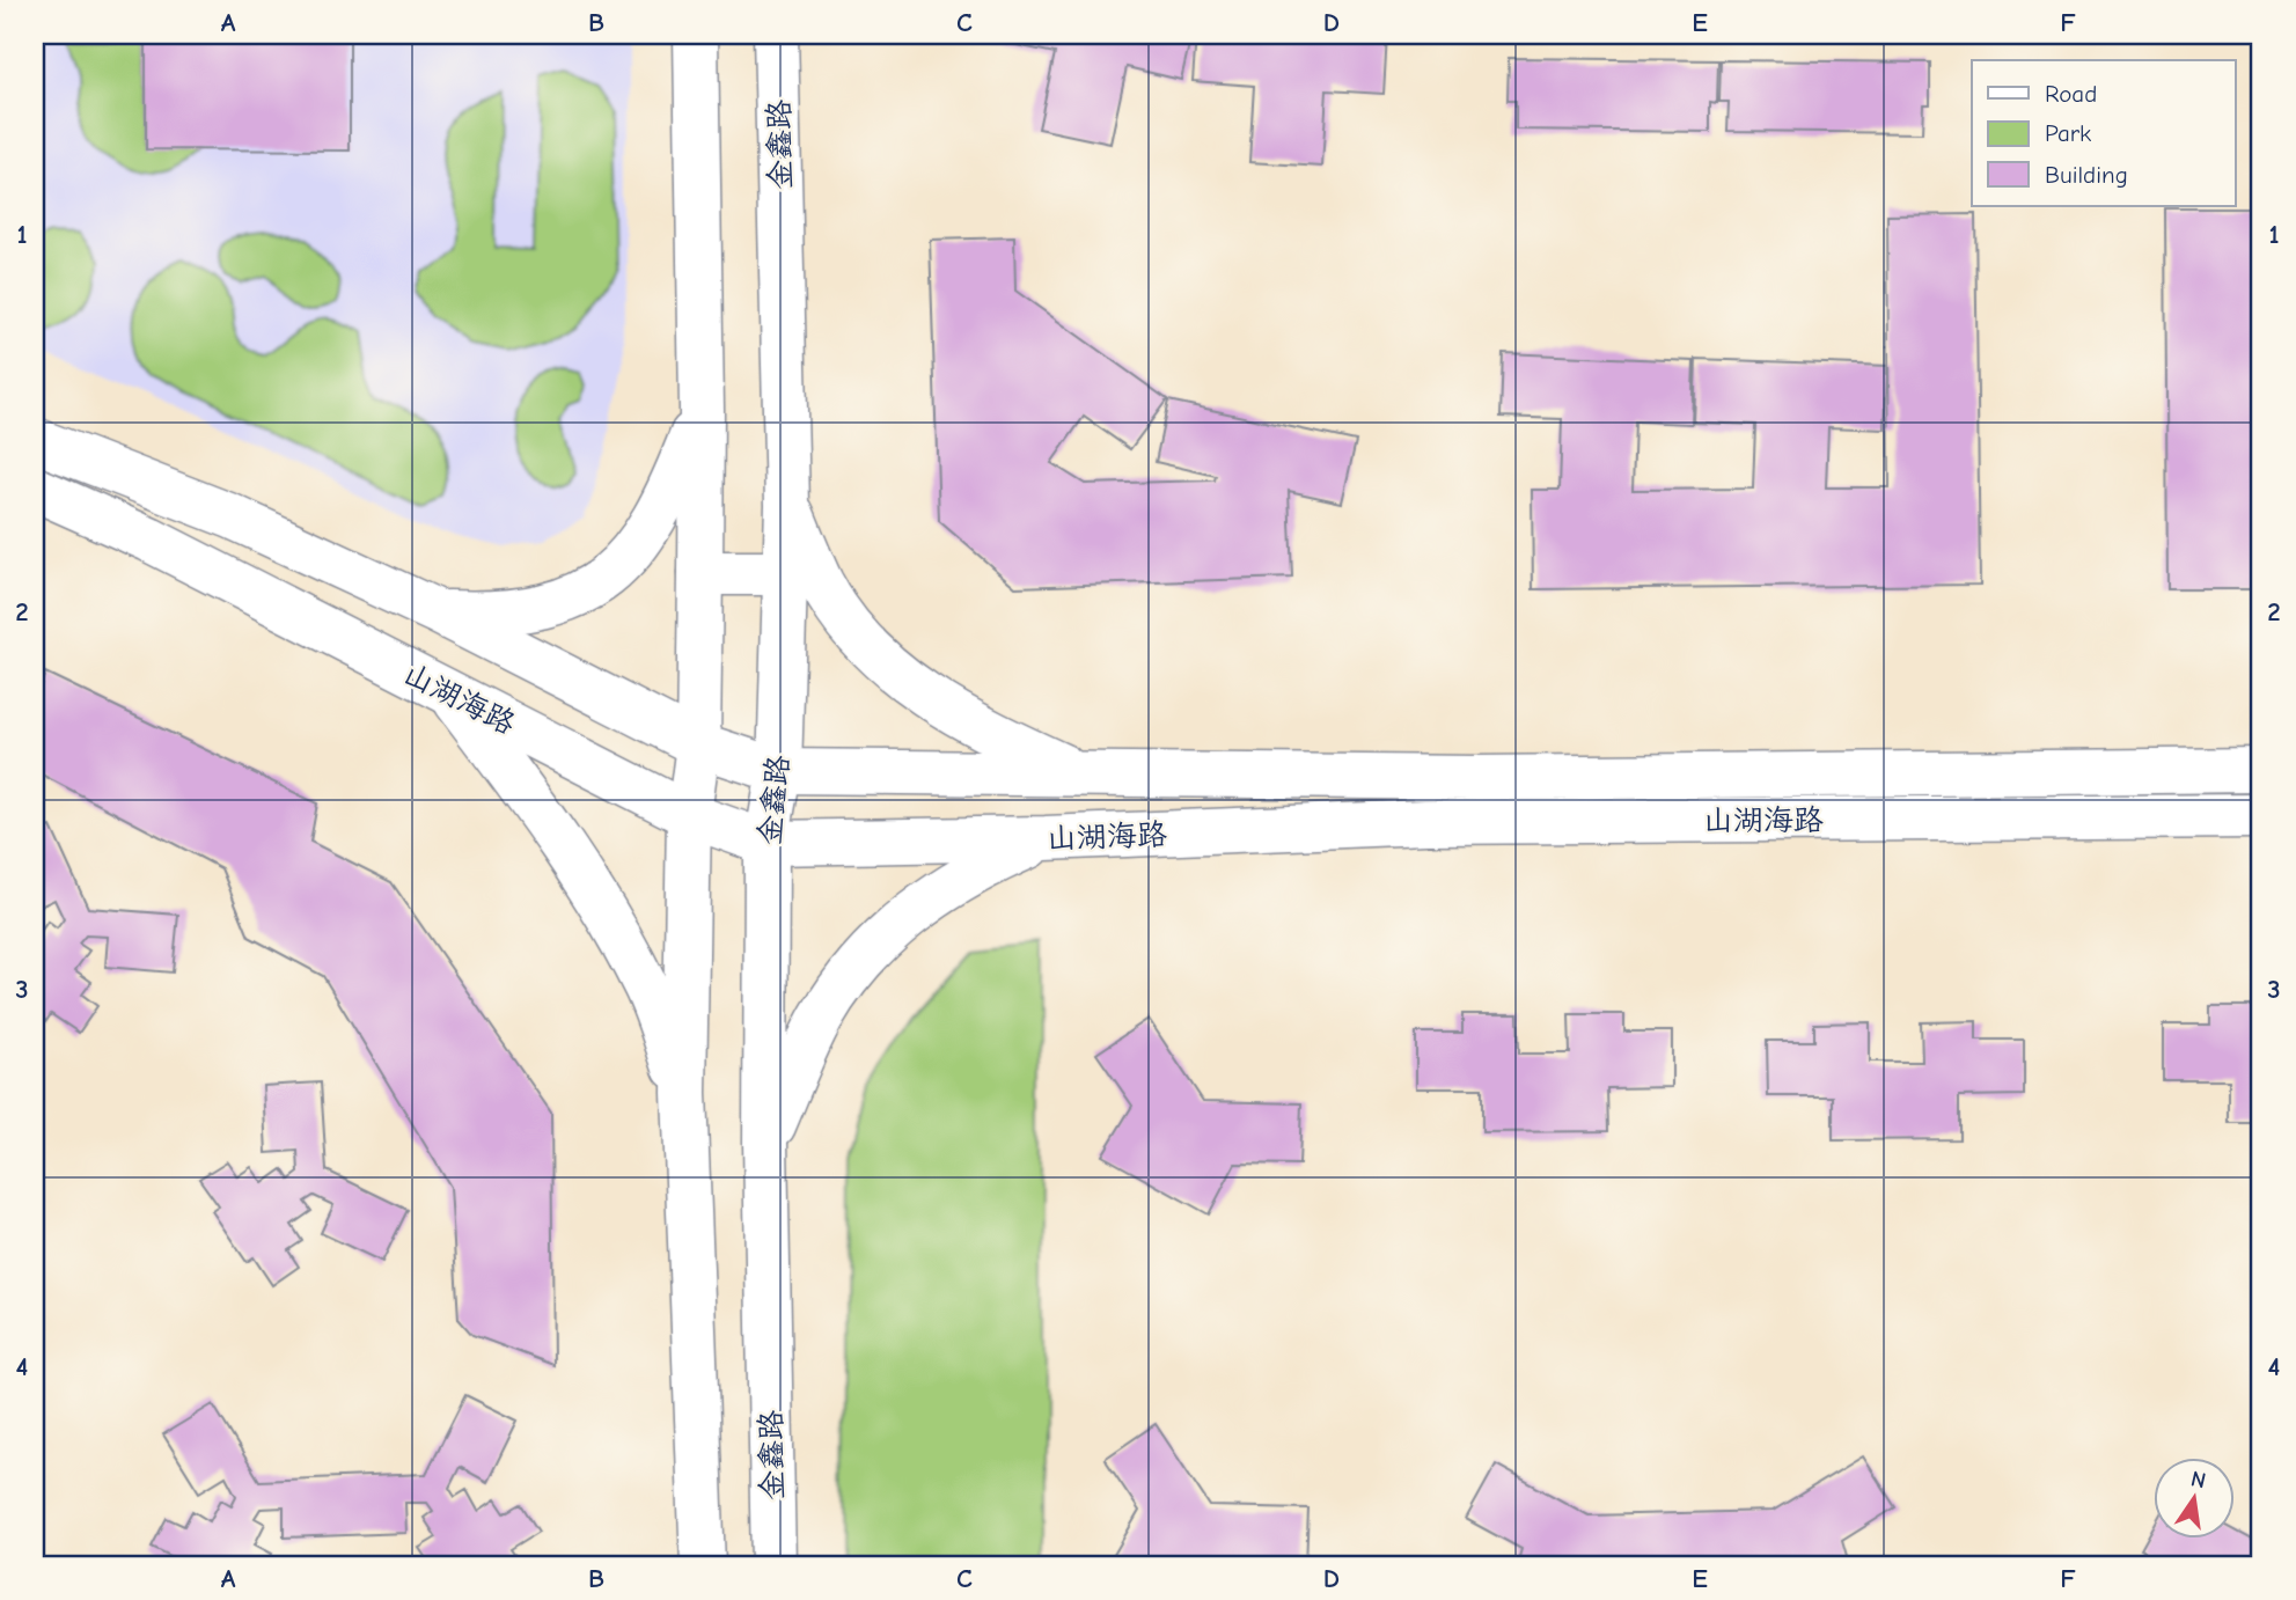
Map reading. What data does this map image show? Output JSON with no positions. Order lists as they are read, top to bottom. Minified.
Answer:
{"streets":{"street":["金鑫路","山湖海路"]},"crossings":[["金鑫路","山湖海路"]],"legend":["Road","Park","Building"],"north":"top","grid":{"columns":["A","B","C","D","E","F"],"rows":["1","2","3","4"]}}
